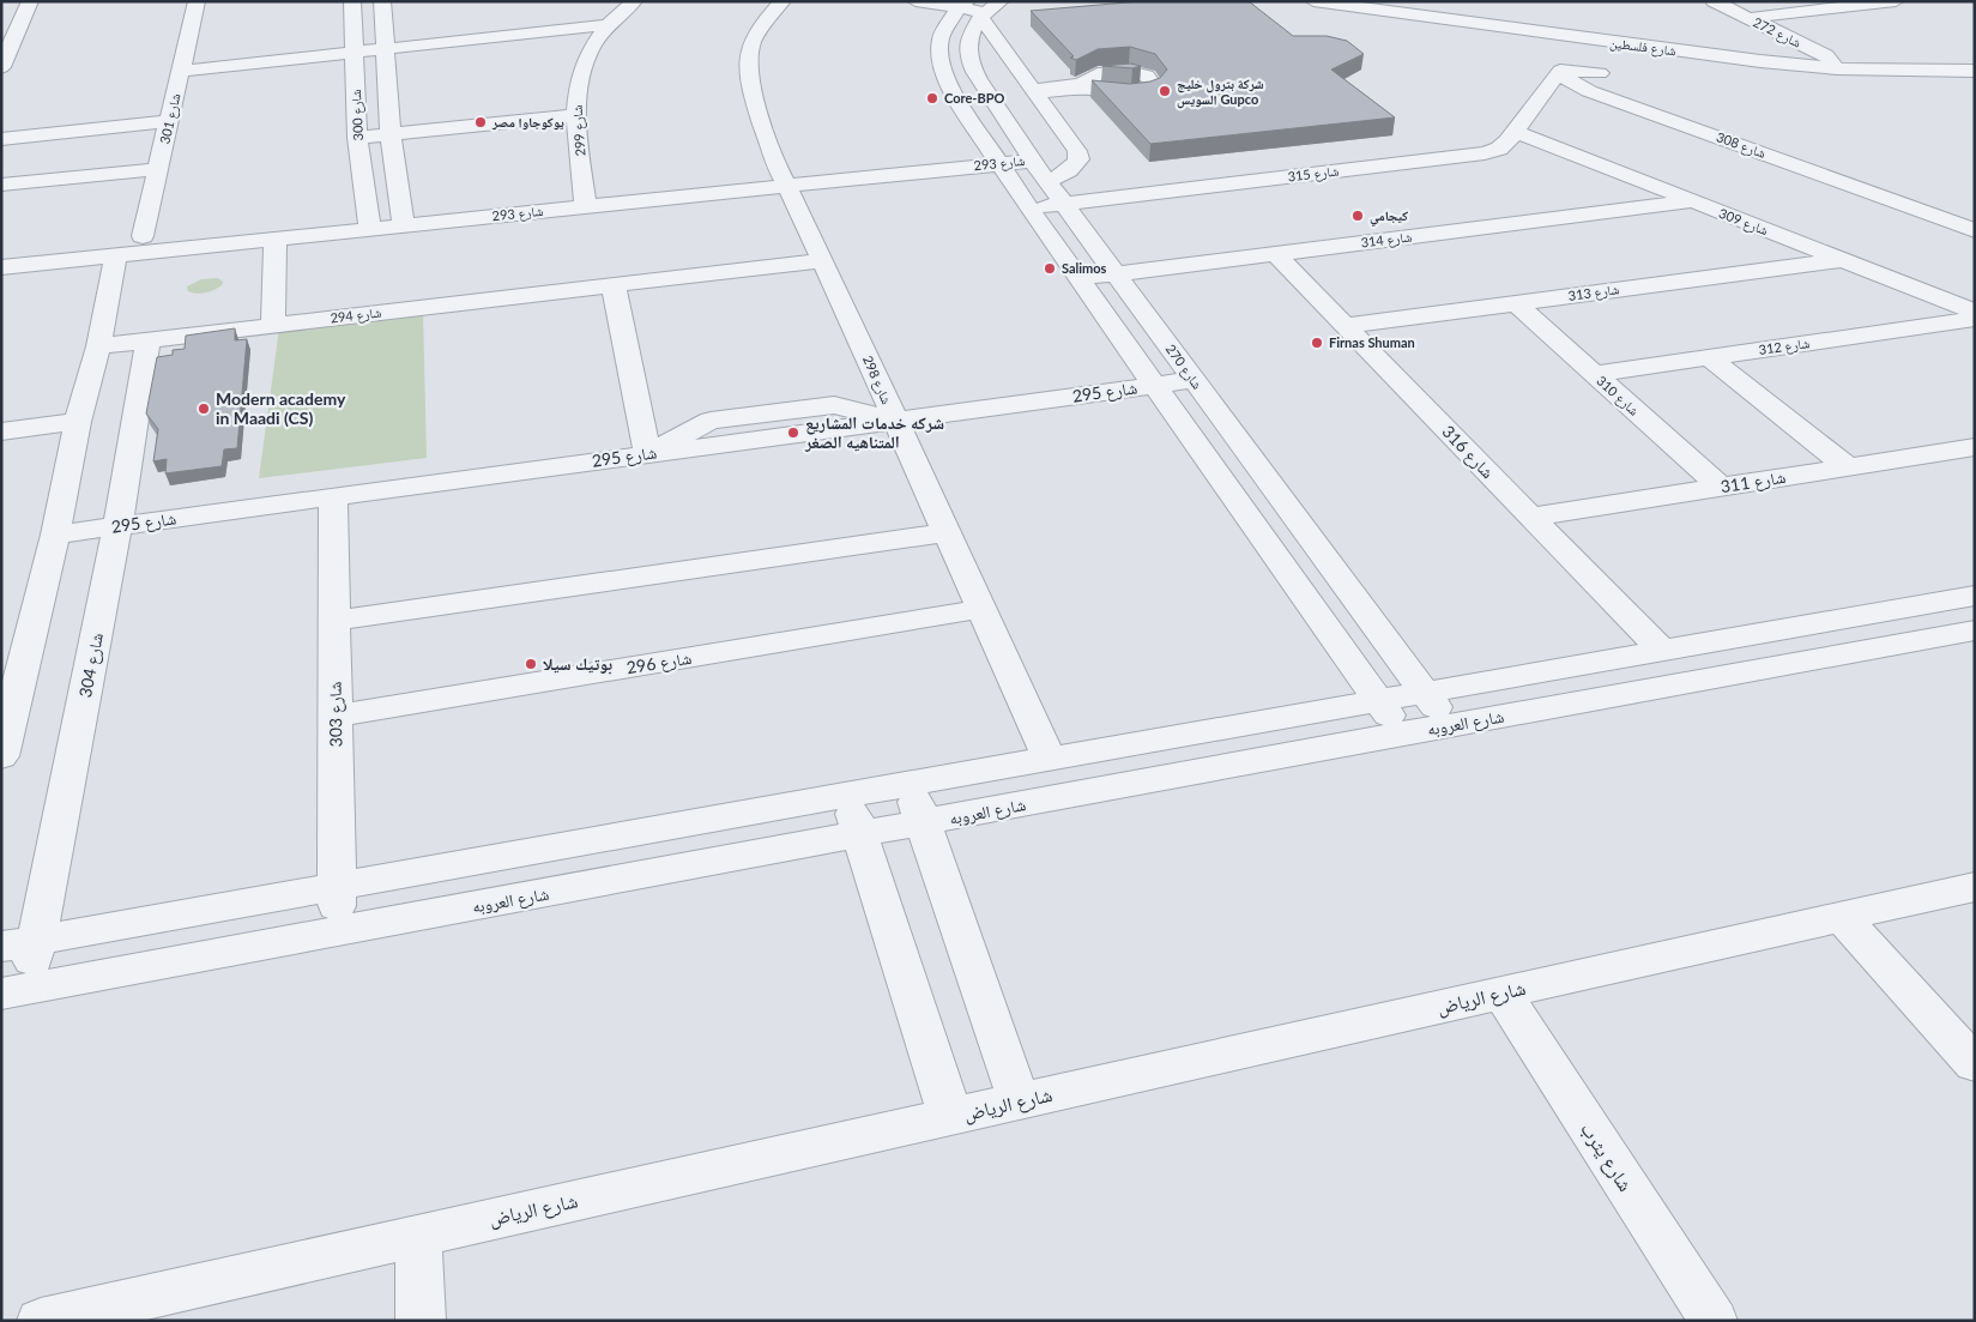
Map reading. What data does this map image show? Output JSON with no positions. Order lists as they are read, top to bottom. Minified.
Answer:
{"streets":{"street":["شارع 272","شارع فلسطين","شارع 300","شارع 301","شارع 299","شارع 308","شارع 293","شارع 315","شارع 309","شارع 314","شارع 313","شارع 294","شارع 312","شارع 270","شارع 298","شارع 295","شارع 310","شارع 316","شارع 311","شارع 296","شارع 304","شارع 303","شارع العروبه","شارع الرياض","شارع يثرب"]},"crossings":[["شارع 272","شارع فلسطين"],["شارع 300","شارع 293"],["شارع 301","شارع 293"],["شارع 299","شارع 293"],["شارع 308","شارع 315"],["شارع 293","شارع 270"],["شارع 293","شارع 298"],["شارع 315","شارع 309"],["شارع 315","شارع 270"],["شارع 309","شارع 314"],["شارع 309","شارع 313"],["شارع 314","شارع 270"],["شارع 314","شارع 316"],["شارع 313","شارع 310"],["شارع 313","شارع 316"],["شارع 294","شارع 298"],["شارع 294","شارع 304"],["شارع 312","شارع 310"],["شارع 270","شارع 295"],["شارع 270","شارع العروبه"],["شارع 298","شارع 295"],["شارع 298","شارع 296"],["شارع 295","شارع 304"],["شارع 295","شارع 303"],["شارع 310","شارع 311"],["شارع 316","شارع 311"],["شارع 296","شارع 303"],["شارع 304","شارع العروبه"],["شارع 303","شارع العروبه"],["شارع الرياض","شارع يثرب"]],"places":["شركة بترول خليج السويس Gupco","Core-BPO","يوكوجاوا مصر","كيجامي","Salimos","Firnas Shuman","Modern academy in Maadi (CS)","شركه خدمات المشاريع المتناهيه الصغر","بوتيك سيلا"]}
